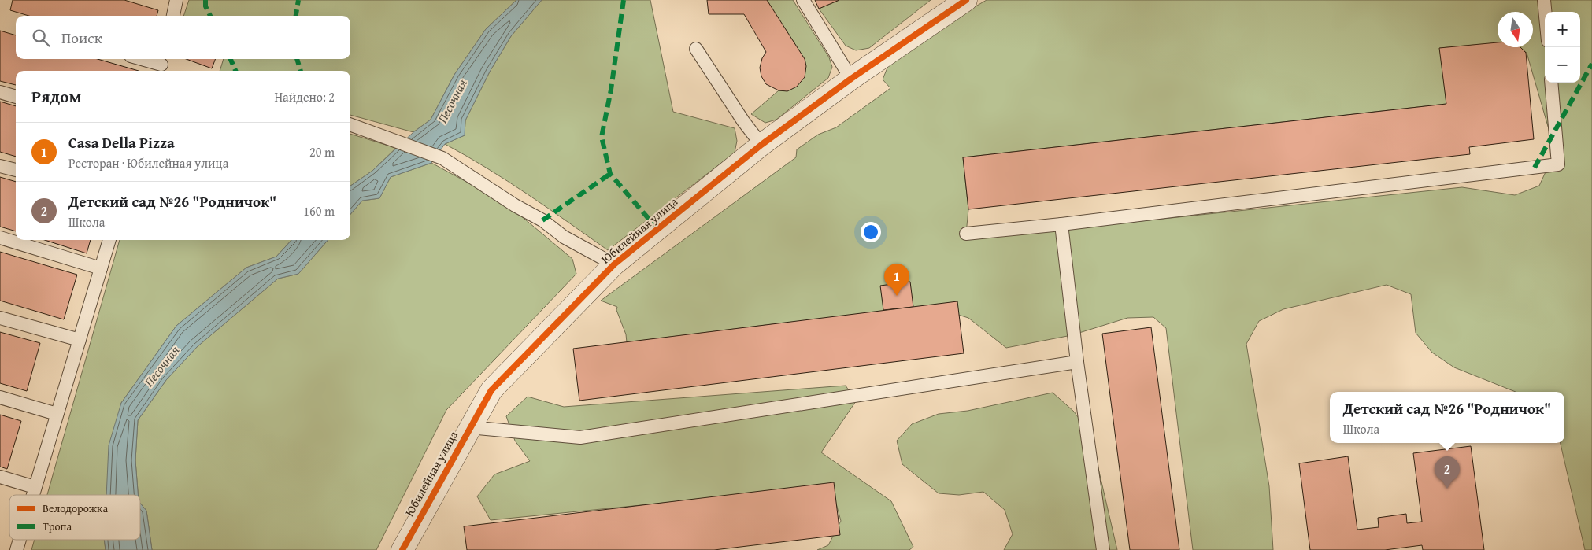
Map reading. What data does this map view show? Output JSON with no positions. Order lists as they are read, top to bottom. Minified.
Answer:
{"streets":{"street":["Юбилейная улица"]},"water":["Песочная"],"legend":["Велодорожка","Тропа"],"north":"bottom","page":{"map_buttons":["+","−"],"search":"Поиск","heading":["Рядом","Найдено: 2"],"list":[{"mark":"1","name":"Casa Della Pizza","note":"Ресторан · Юбилейная улица","value":"20 m"},{"mark":"2","name":"Детский сад №26 \"Родничок\"","note":"Школа","value":"160 m"}],"pins":["1","2"],"popup":["Детский сад №26 \"Родничок\"","Школа"]}}
